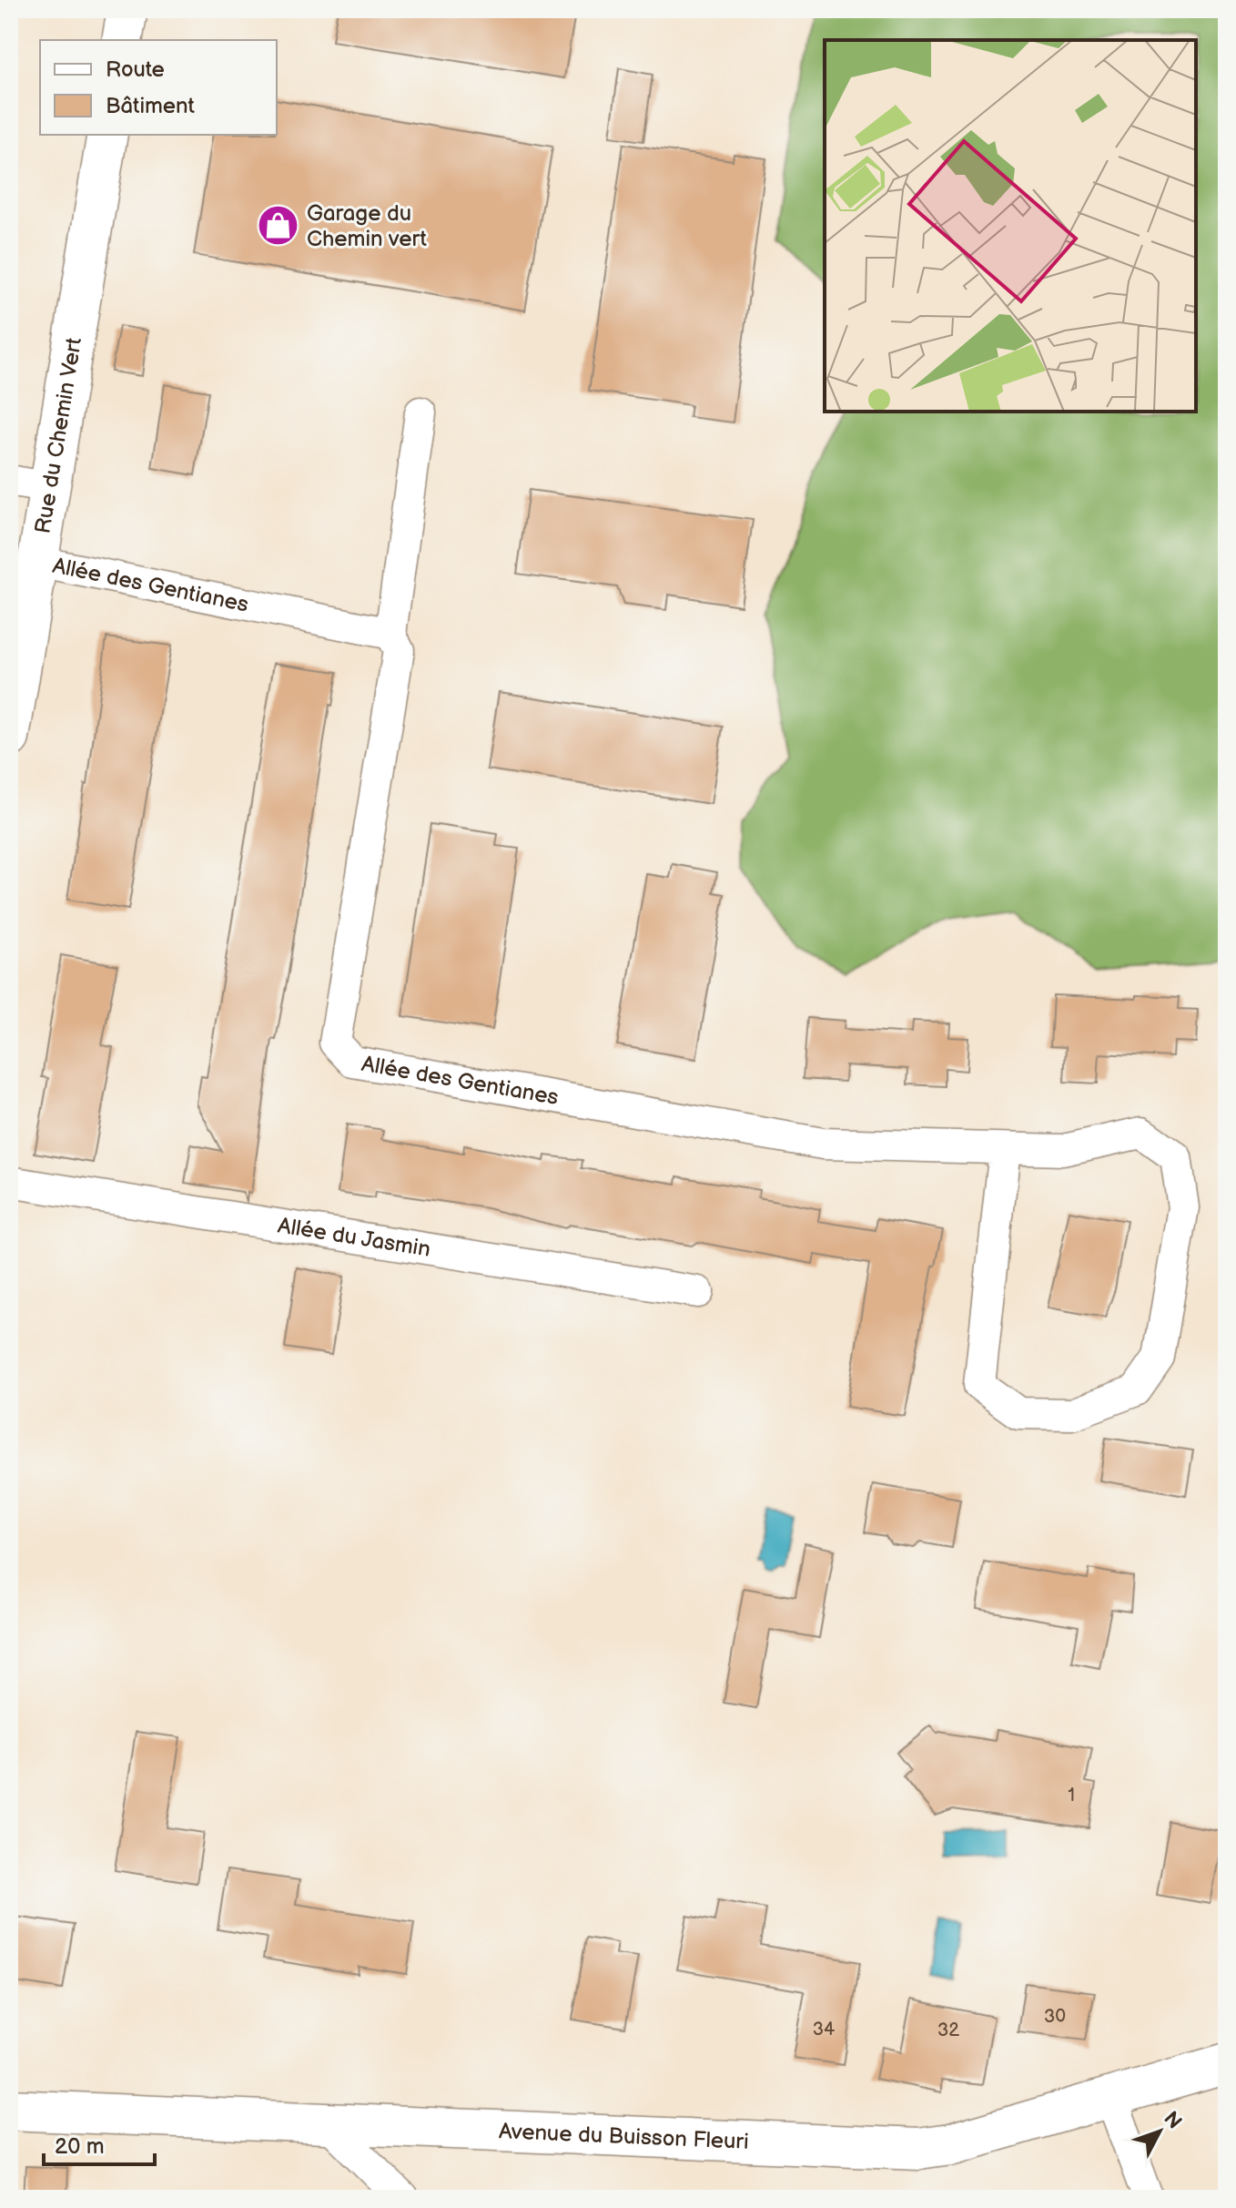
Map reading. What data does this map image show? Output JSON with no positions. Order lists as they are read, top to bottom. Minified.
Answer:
{"streets":{"street":["Rue du Chemin Vert","Allée des Gentianes","Allée du Jasmin","Avenue du Buisson Fleuri"]},"crossings":[["Rue du Chemin Vert","Allée des Gentianes"]],"places":{"shop":["Garage du Chemin vert"]},"house_numbers":["1","30","34","32"],"legend":["Route","Bâtiment"],"scale_bar":"20 m","north":"top right"}
